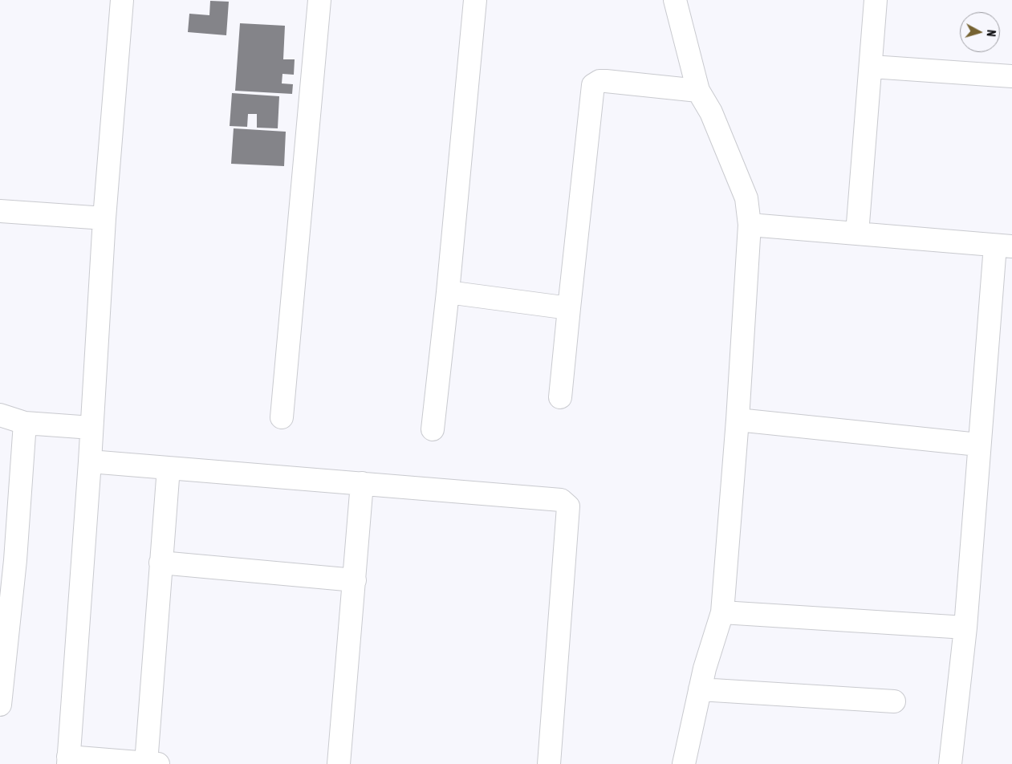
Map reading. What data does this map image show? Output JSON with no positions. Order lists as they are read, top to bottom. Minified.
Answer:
{"north":"right"}
